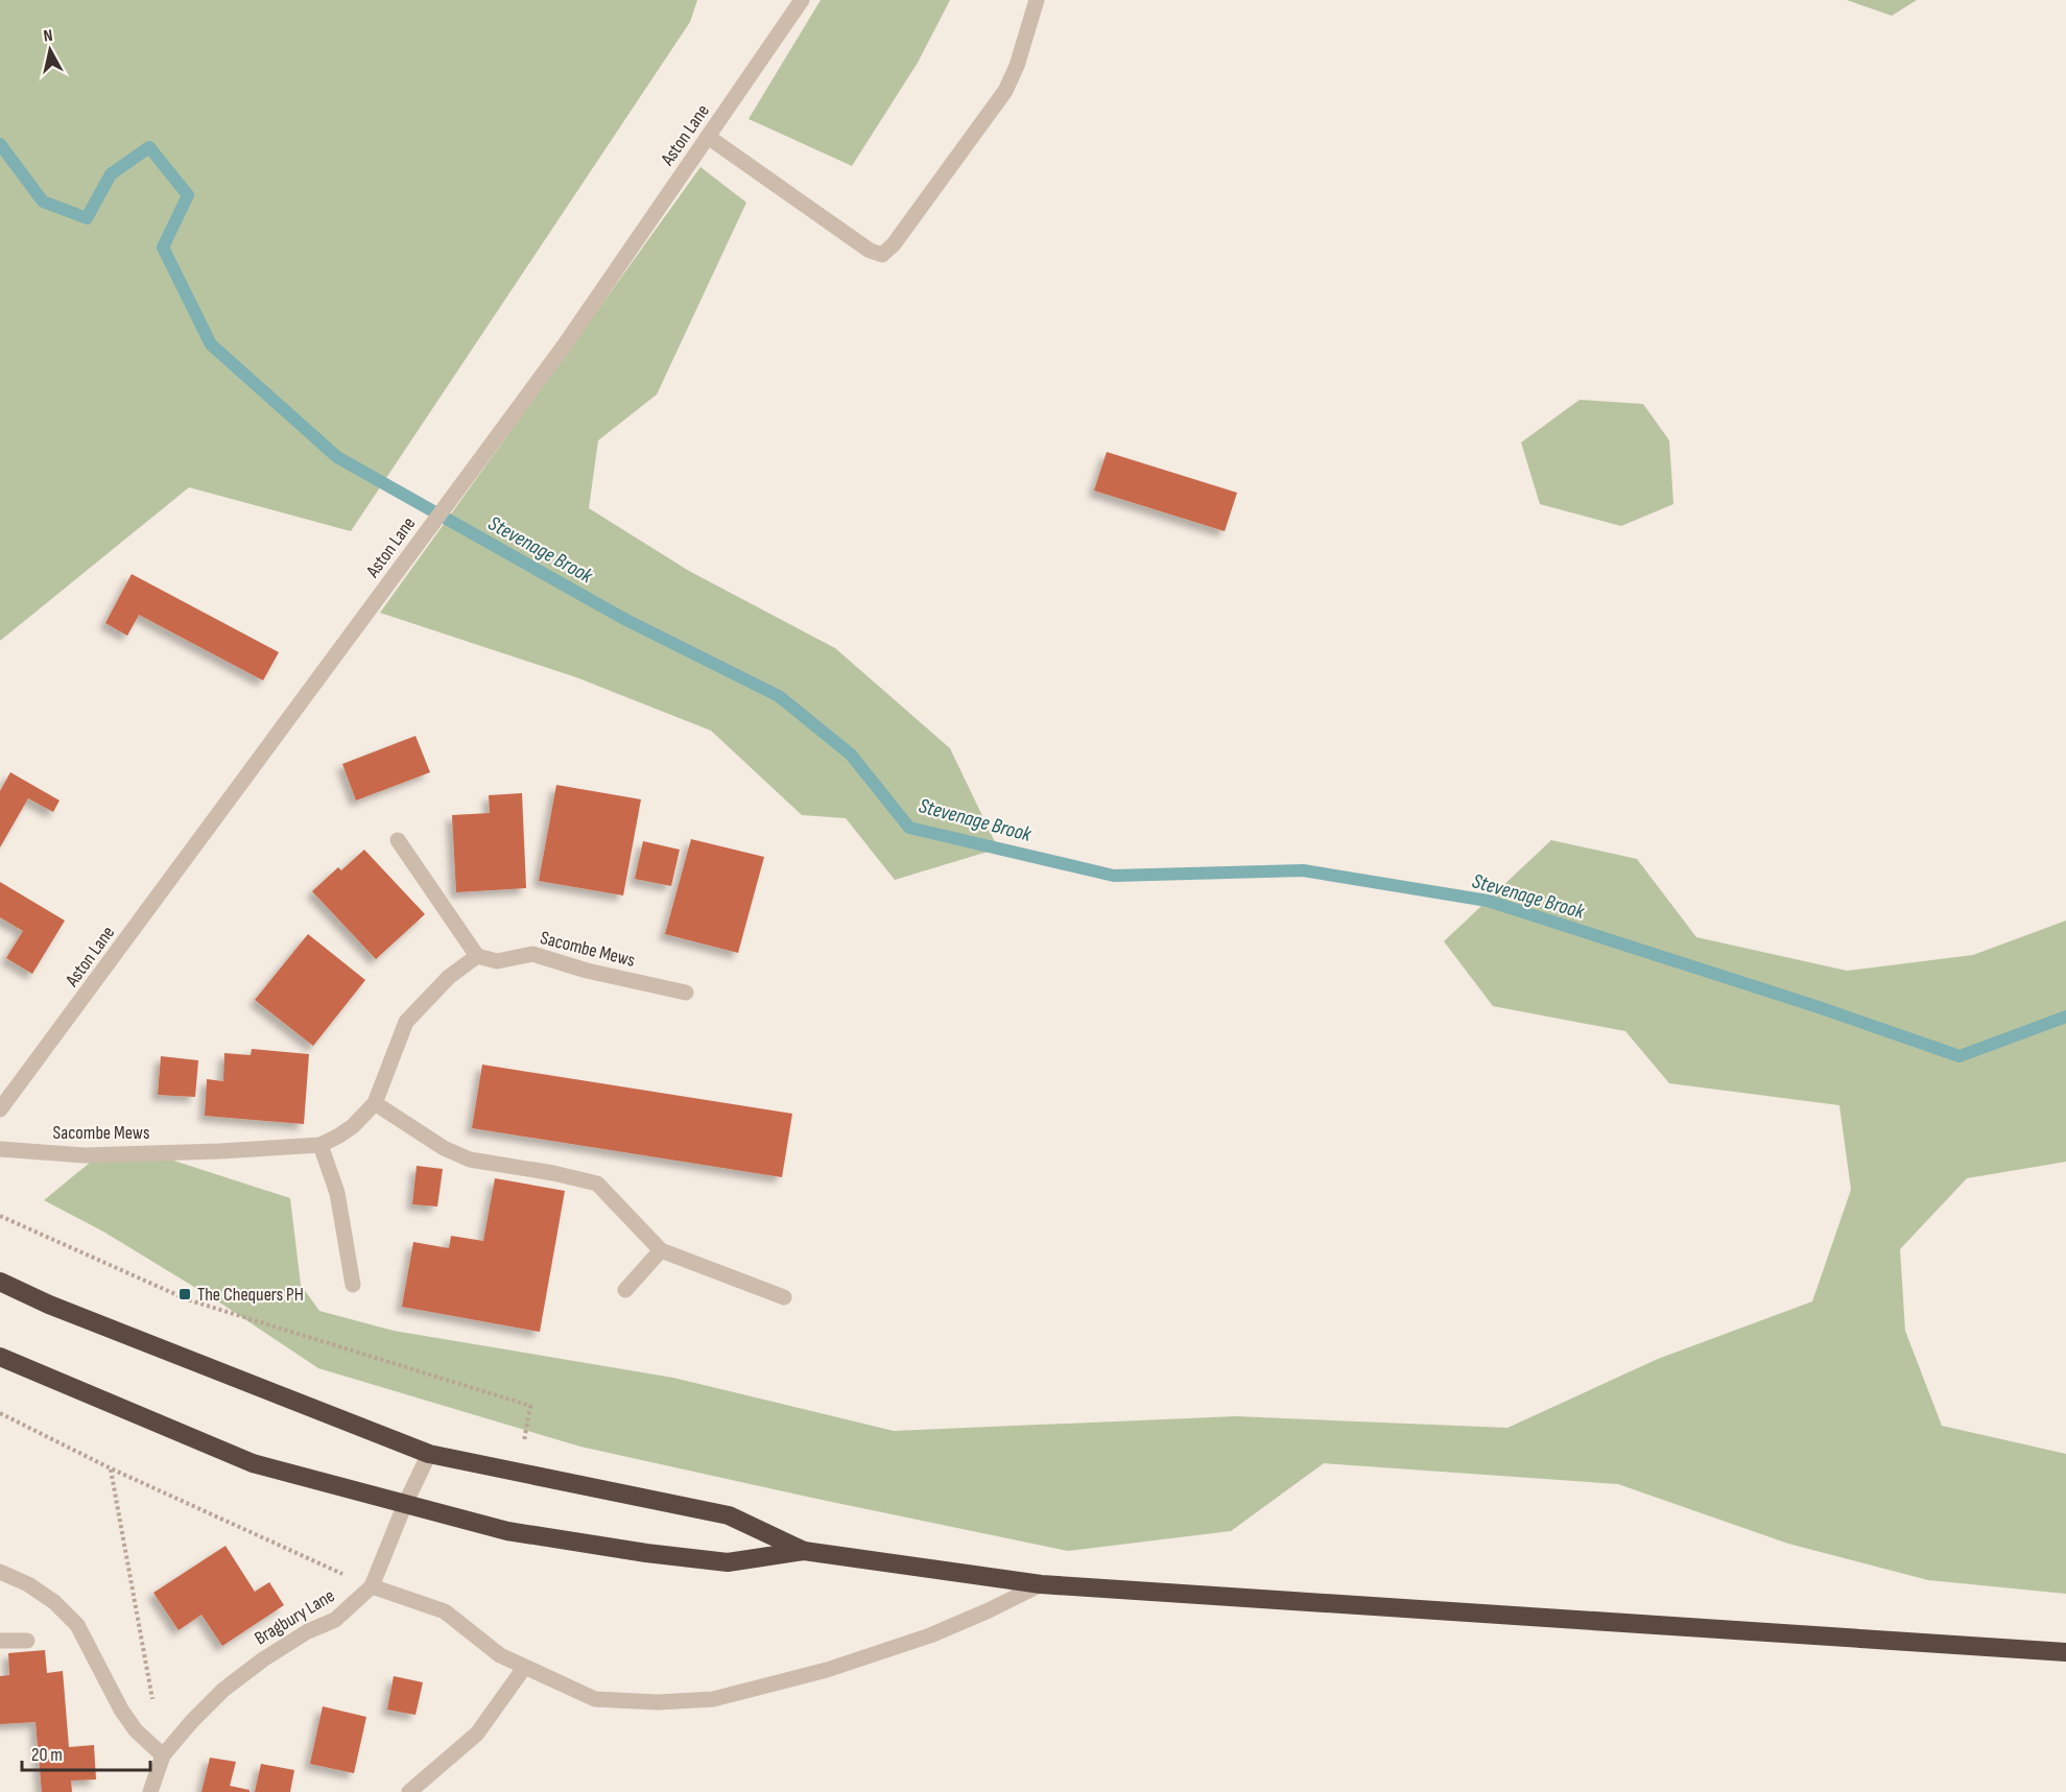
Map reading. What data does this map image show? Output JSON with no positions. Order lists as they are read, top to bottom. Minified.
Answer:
{"streets":{"street":["Aston Lane","Sacombe Mews","Bragbury Lane"]},"water":["Stevenage Brook"],"places":{"transit":["The Chequers PH"]},"scale_bar":"20 m","north":"top"}
